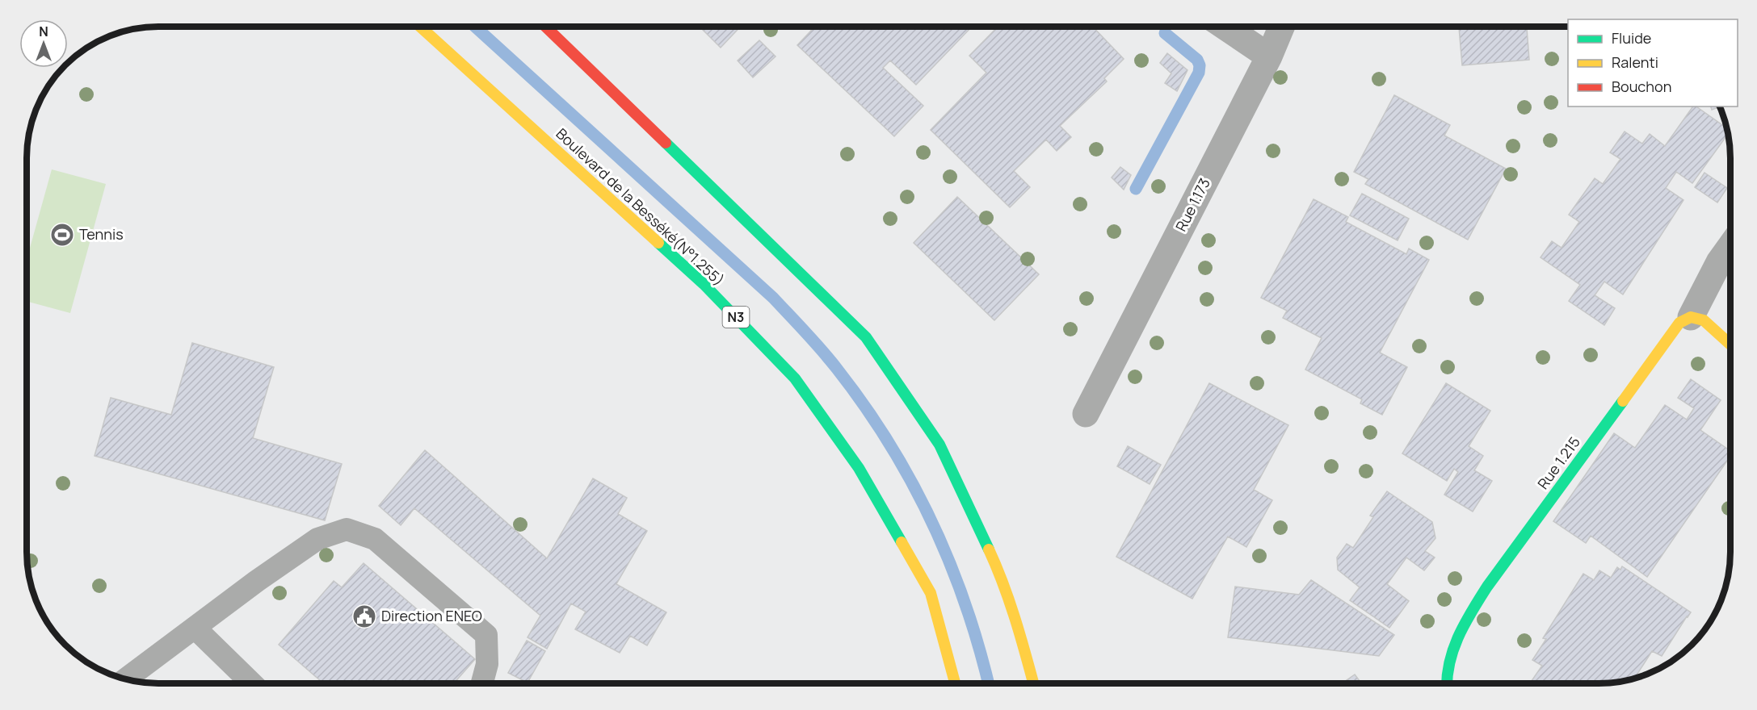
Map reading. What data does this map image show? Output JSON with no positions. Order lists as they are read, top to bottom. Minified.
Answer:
{"streets":{"main road":["Boulevard de la Besséké(N°1.255)","N3","Rue 1.215"],"street":["Rue 1.173"]},"places":{"sports":["Tennis"],"public building":["Direction ENEO"]},"legend":["Fluide","Ralenti","Bouchon"],"north":"top"}
